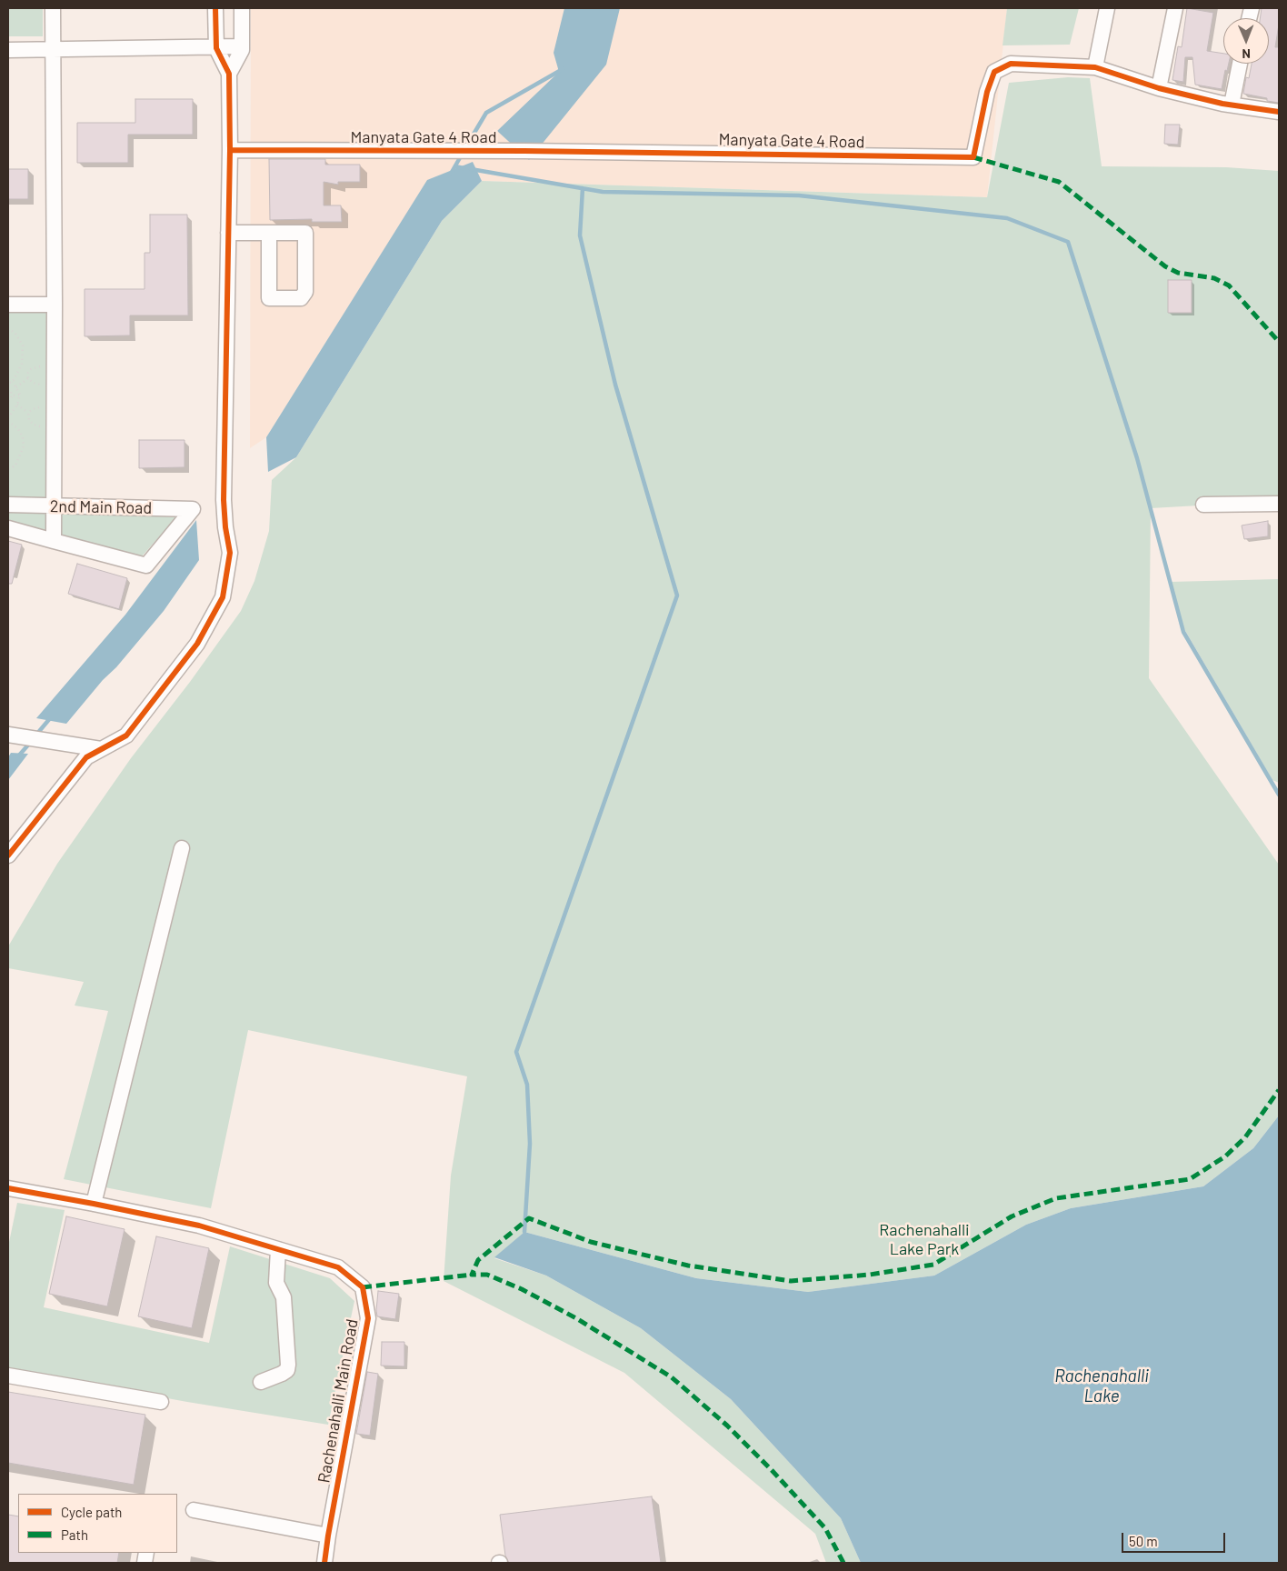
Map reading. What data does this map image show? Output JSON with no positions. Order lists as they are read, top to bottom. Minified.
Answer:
{"streets":{"street":["Manyata Gate 4 Road","2nd Main Road","Rachenahalli Main Road"]},"water":["Rachenahalli Lake"],"parks":["Rachenahalli Lake Park"],"legend":["Cycle path","Path"],"scale_bar":"50 m","north":"bottom"}
